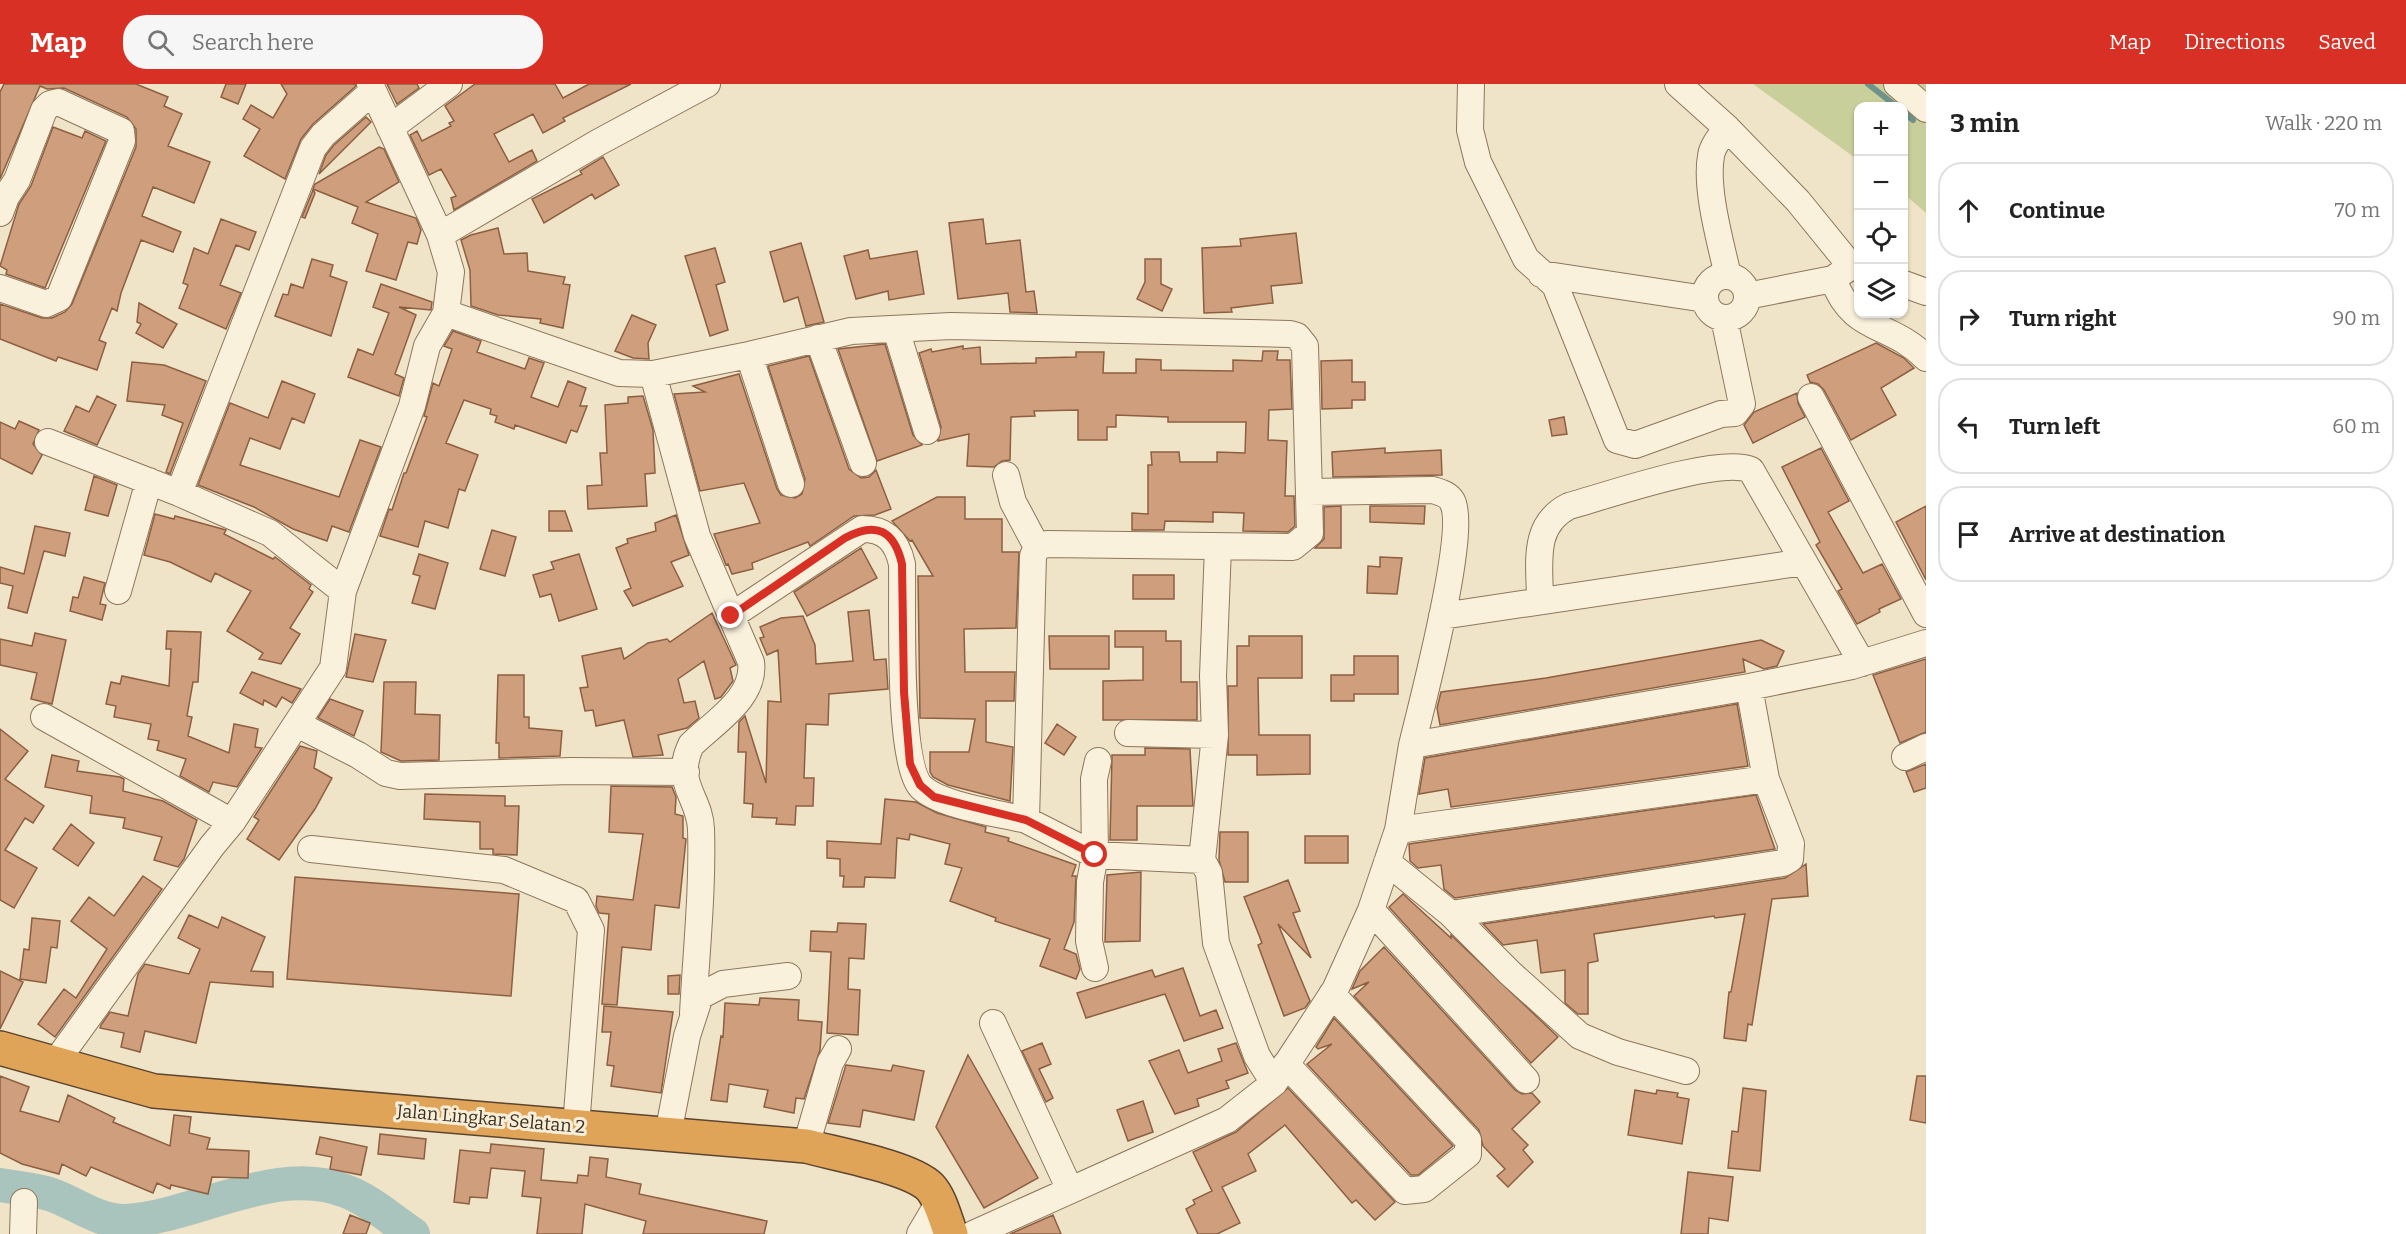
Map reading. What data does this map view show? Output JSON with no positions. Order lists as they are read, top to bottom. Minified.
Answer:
{"streets":{"highway":["Jalan Lingkar Selatan 2"]},"page":{"header":"Map","search":"Search here","nav":["Map","Directions","Saved"],"heading":["3 min","Walk · 220 m"],"map_buttons":["+","−"],"list":[["Continue","70 m"],["Turn right","90 m"],["Turn left","60 m"],"Arrive at destination"]}}
